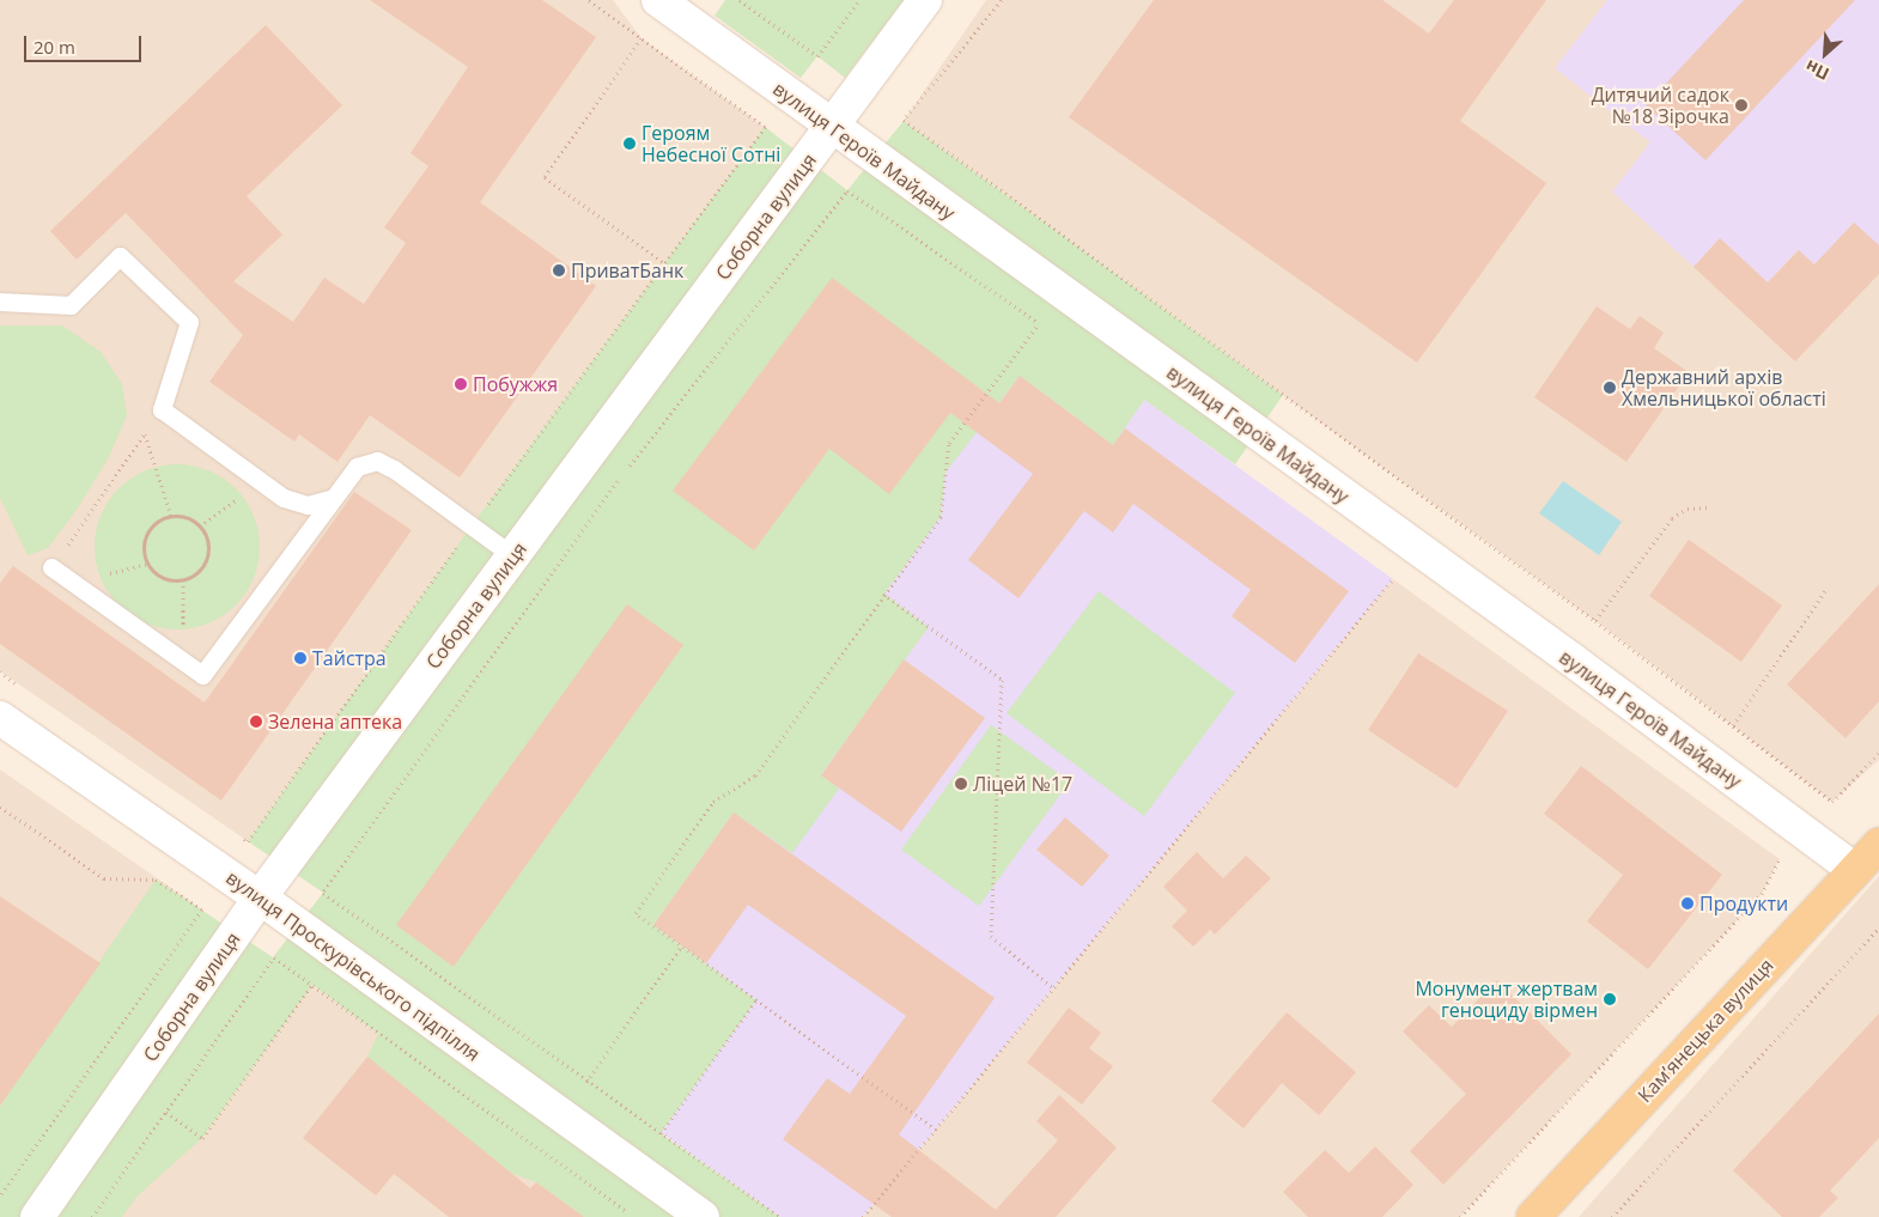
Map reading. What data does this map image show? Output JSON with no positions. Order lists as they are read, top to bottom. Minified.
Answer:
{"streets":{"main road":["Камʼянецька вулиця"],"street":["вулиця Героїв Майдану","Соборна вулиця","вулиця Проскурівського підпілля"]},"crossings":[["вулиця Героїв Майдану","Соборна вулиця"],["вулиця Героїв Майдану","Камʼянецька вулиця"],["Соборна вулиця","вулиця Проскурівського підпілля"]],"places":["Дитячий садок №18 Зірочка","Героям Небесної Сотні","ПриватБанк","Побужжя","Державний архів Хмельницької області","Тайстра","Зелена аптека","Ліцей №17","Продукти","Монумент жертвам геноциду вірмен"],"scale_bar":"20 m","north":"bottom left"}
